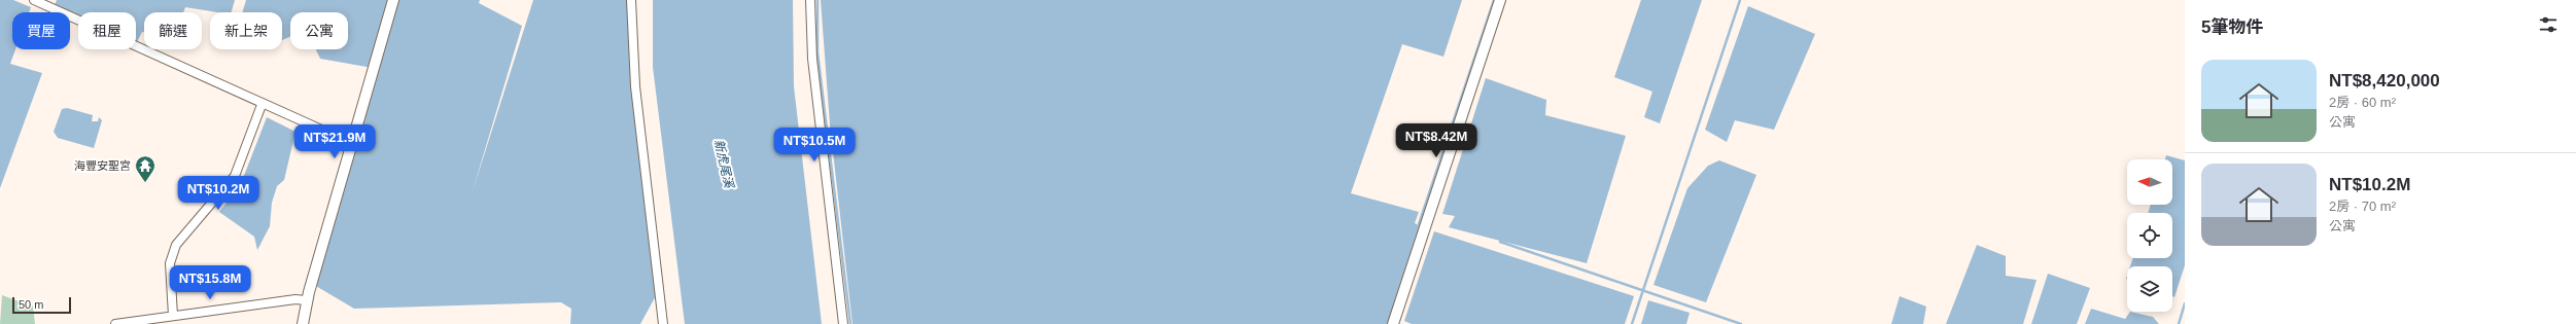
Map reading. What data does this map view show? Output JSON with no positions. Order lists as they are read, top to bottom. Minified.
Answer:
{"water":["新虎尾溪"],"places":{"temple":["海豐安聖宮"]},"scale_bar":"50 m","north":"left","page":{"heading":"5筆物件","chip":["買屋","租屋","篩選","新上架","公寓"],"list":[{"name":"NT$8,420,000","note":"2房 · 60 m² · 公寓"},{"name":"NT$10.2M","note":"2房 · 70 m² · 公寓"}],"price":["NT$8.42M","NT$21.9M","NT$10.5M","NT$10.2M","NT$15.8M"],"scale":"50 m"}}
